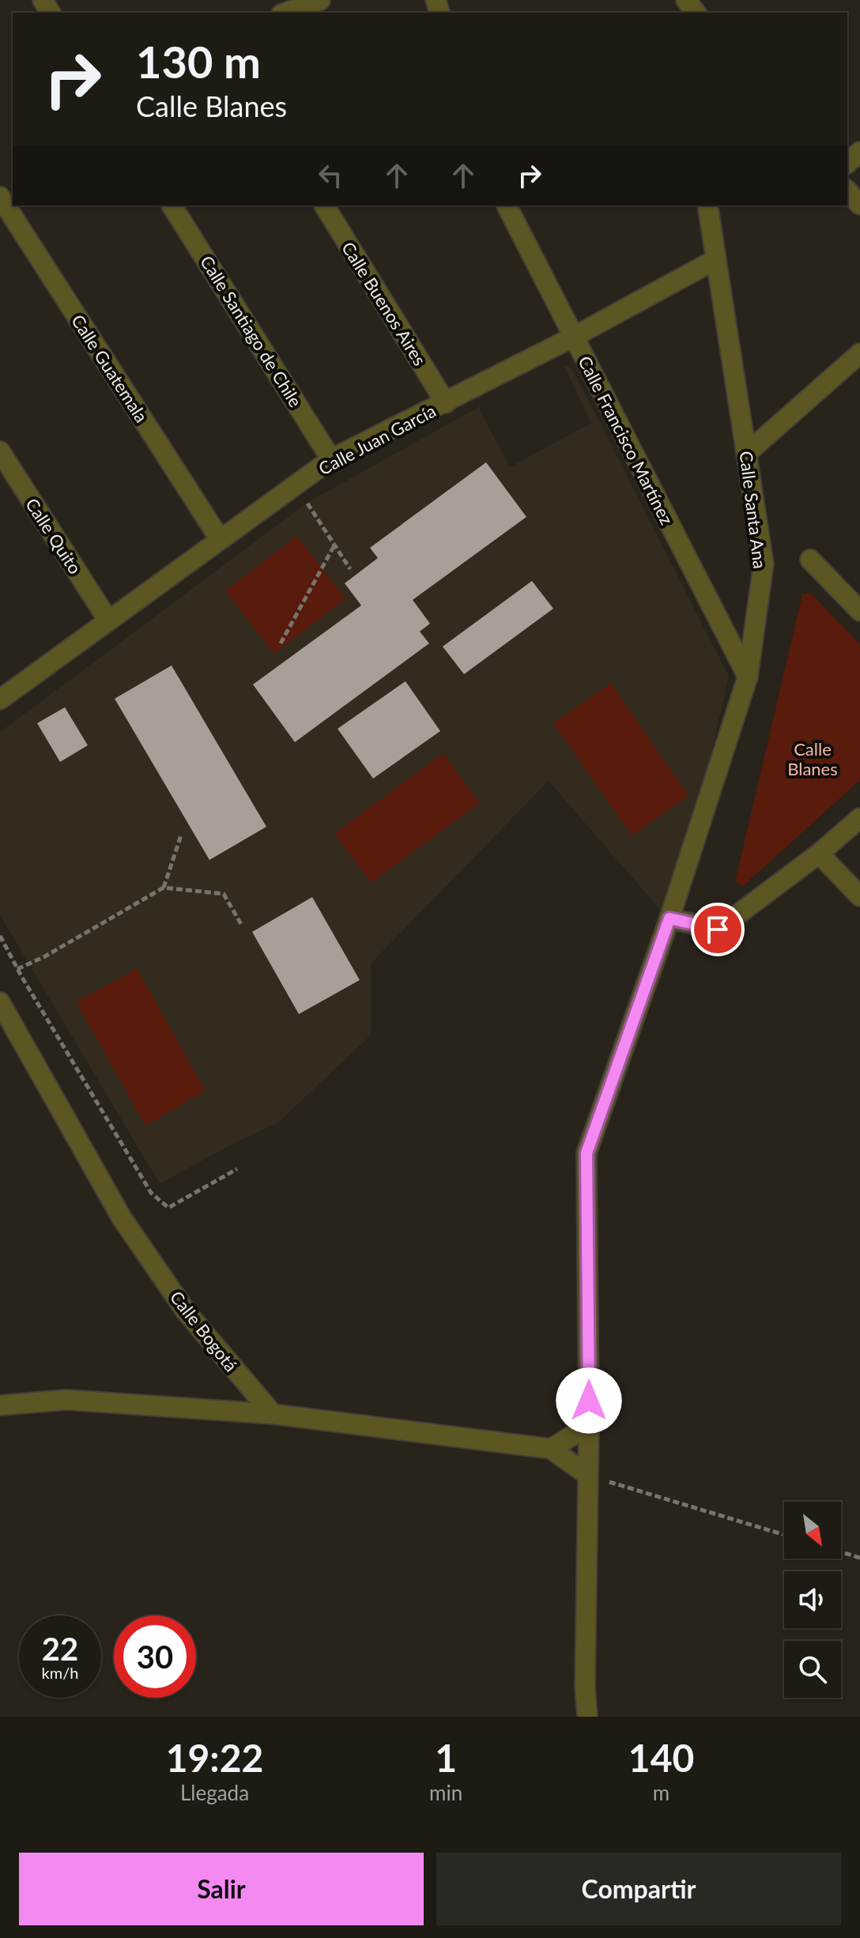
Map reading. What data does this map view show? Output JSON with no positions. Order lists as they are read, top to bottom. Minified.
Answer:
{"streets":{"street":["Calle Buenos Aires","Calle Santiago de Chile","Calle Guatemala","Calle Juan García","Calle Francisco Martínez","Calle Santa Ana","Calle Quito","Calle Bogotá"]},"crossings":[["Calle Buenos Aires","Calle Juan García"],["Calle Santiago de Chile","Calle Juan García"],["Calle Guatemala","Calle Juan García"],["Calle Juan García","Calle Francisco Martínez"],["Calle Juan García","Calle Santa Ana"],["Calle Juan García","Calle Quito"],["Calle Francisco Martínez","Calle Santa Ana"]],"parks":["Calle Blanes"],"north":"bottom right","page":{"turn":["130 m","Calle Blanes"],"speed":"22 km/h","limit":"30","eta":["19:22","Llegada","1","min","140","m"],"buttons":["Salir","Compartir"]}}
